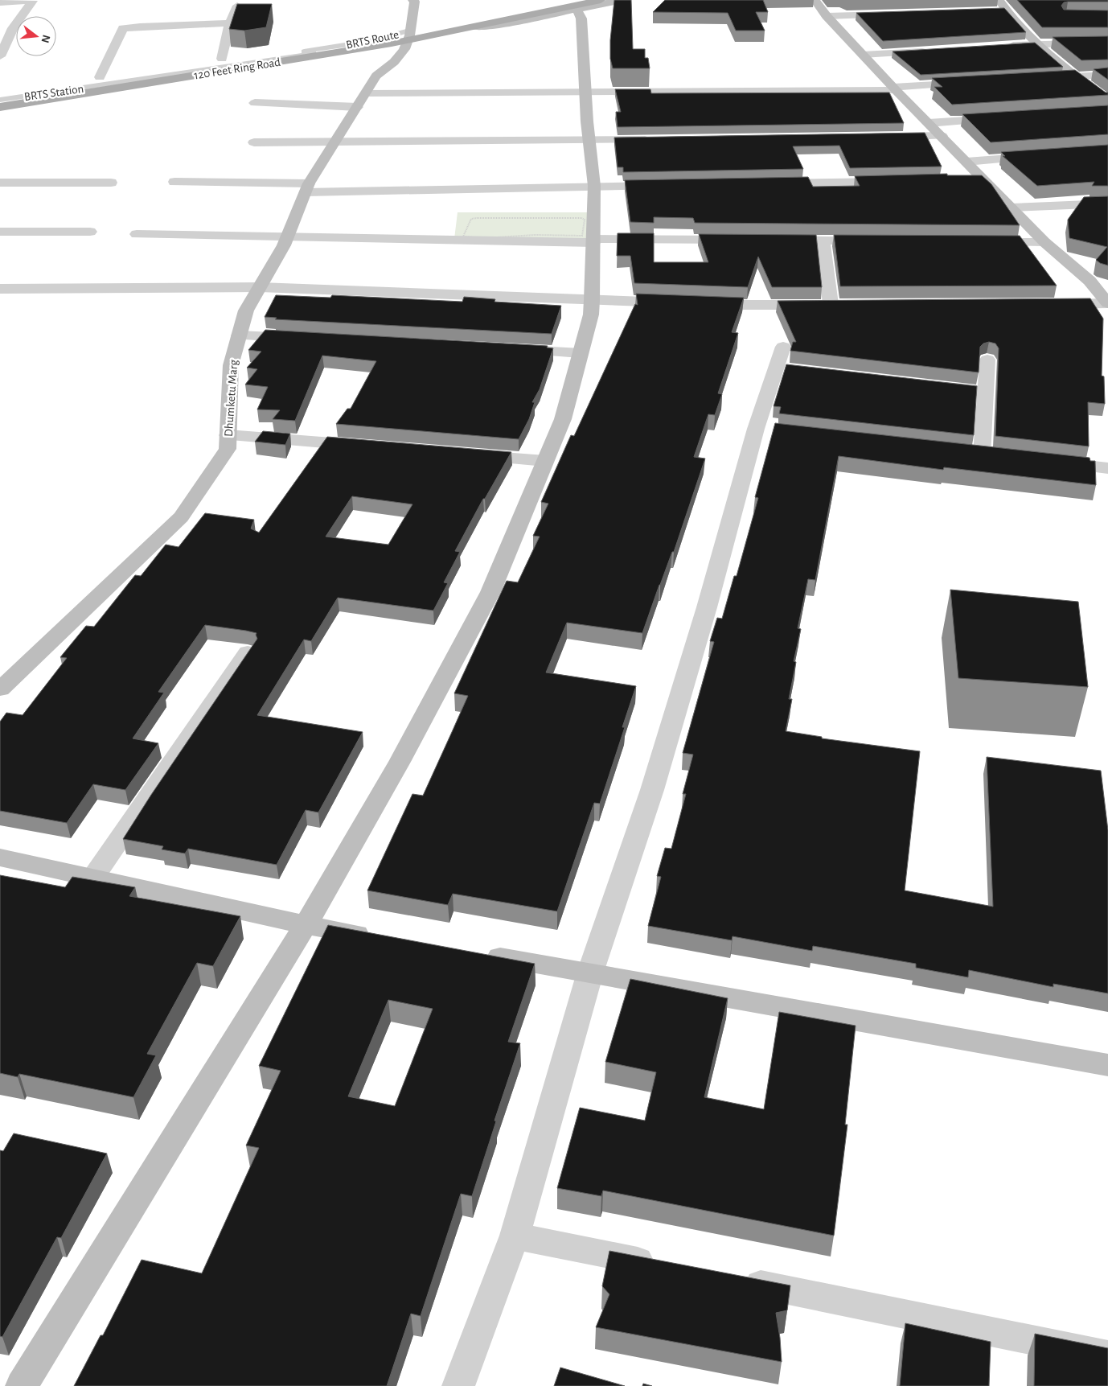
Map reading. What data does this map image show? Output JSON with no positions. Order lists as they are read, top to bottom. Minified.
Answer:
{"streets":{"main road":["120 Feet Ring Road"],"street":["Dhumketu Marg"],"lane":["BRTS Route","BRTS Station"]},"crossings":[["BRTS Route","120 Feet Ring Road"],["BRTS Route","BRTS Station"]],"north":"right"}
